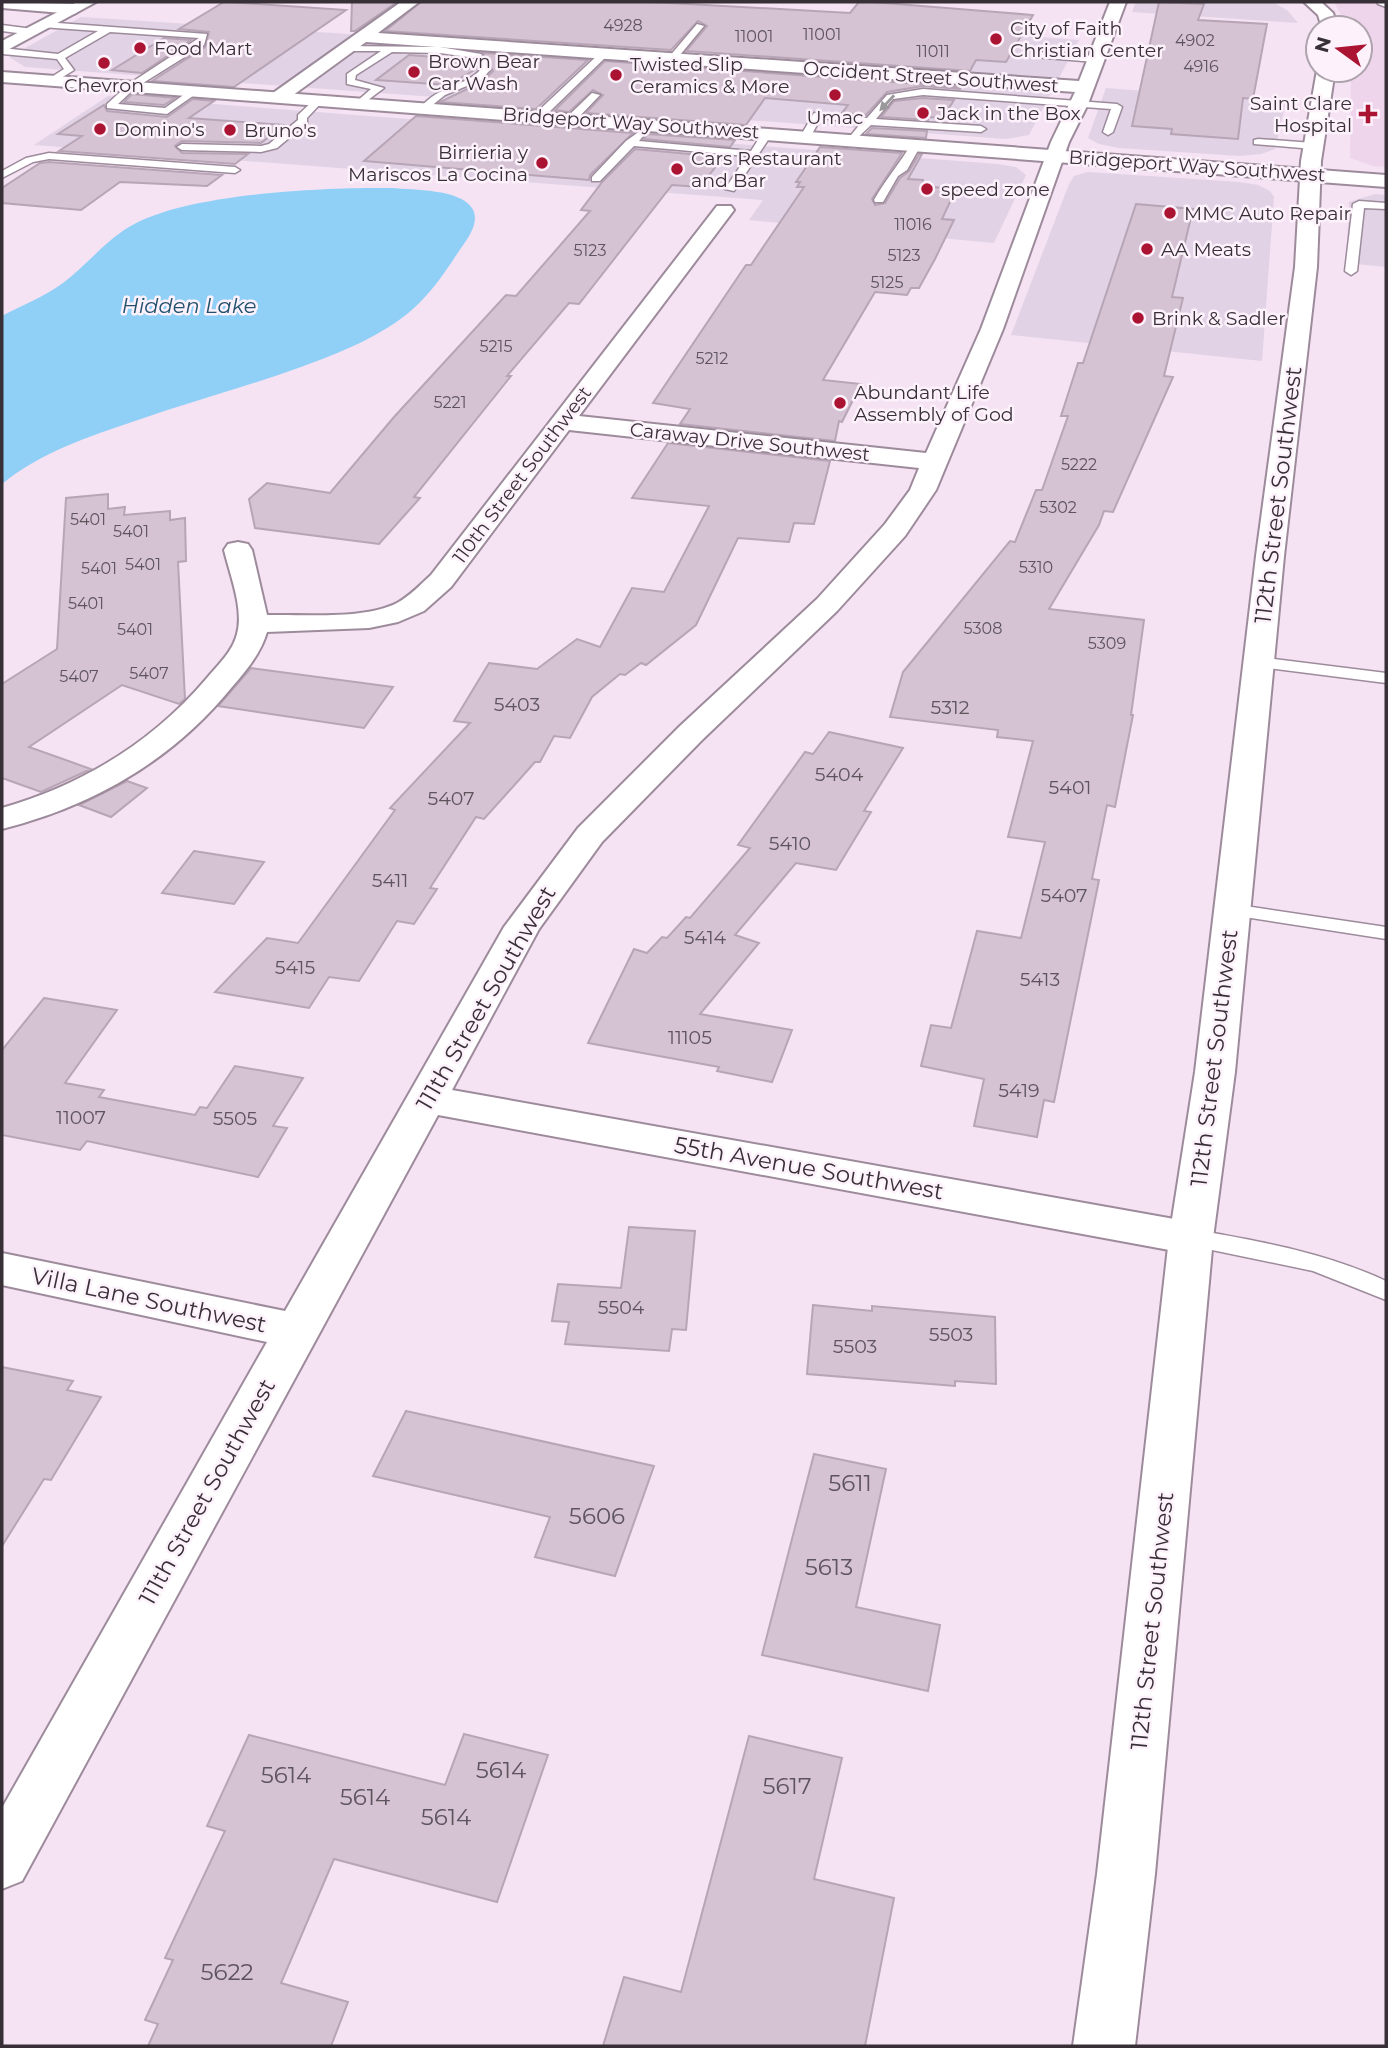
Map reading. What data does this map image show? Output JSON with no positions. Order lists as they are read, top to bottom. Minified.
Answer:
{"streets":{"street":["Occident Street Southwest","Bridgeport Way Southwest","Caraway Drive Southwest","110th Street Southwest","112th Street Southwest","111th Street Southwest","55th Avenue Southwest","Villa Lane Southwest"]},"crossings":[["Occident Street Southwest","111th Street Southwest"],["Bridgeport Way Southwest","112th Street Southwest"],["Bridgeport Way Southwest","111th Street Southwest"],["Caraway Drive Southwest","110th Street Southwest"],["Caraway Drive Southwest","111th Street Southwest"],["112th Street Southwest","55th Avenue Southwest"],["111th Street Southwest","55th Avenue Southwest"],["111th Street Southwest","Villa Lane Southwest"]],"water":["Hidden Lake"],"places":{"other":["City of Faith Christian Center","Food Mart","Chevron","Brown Bear Car Wash","Twisted Slip Ceramics & More","Umac","Jack in the Box","Domino's","Bruno's","Birrieria y Mariscos La Cocina","Cars Restaurant and Bar","speed zone","MMC Auto Repair","AA Meats","Brink & Sadler","Abundant Life Assembly of God"],"health":["Saint Clare Hospital"]},"house_numbers":["4928","11001","11001","4902","11011","4916","11016","5123","5123","5125","5215","5212","5221","5222","5302","5401","5401","5401","5310","5401","5401","5308","5401","5309","5407","5407","5403","5312","5404","5401","5407","5410","5411","5407","5414","5415","5413","11105","5419","11007","5505","5504","5503","5503","5611","5606","5613","5614","5614","5617","5614","5614","5622"],"north":"left"}
